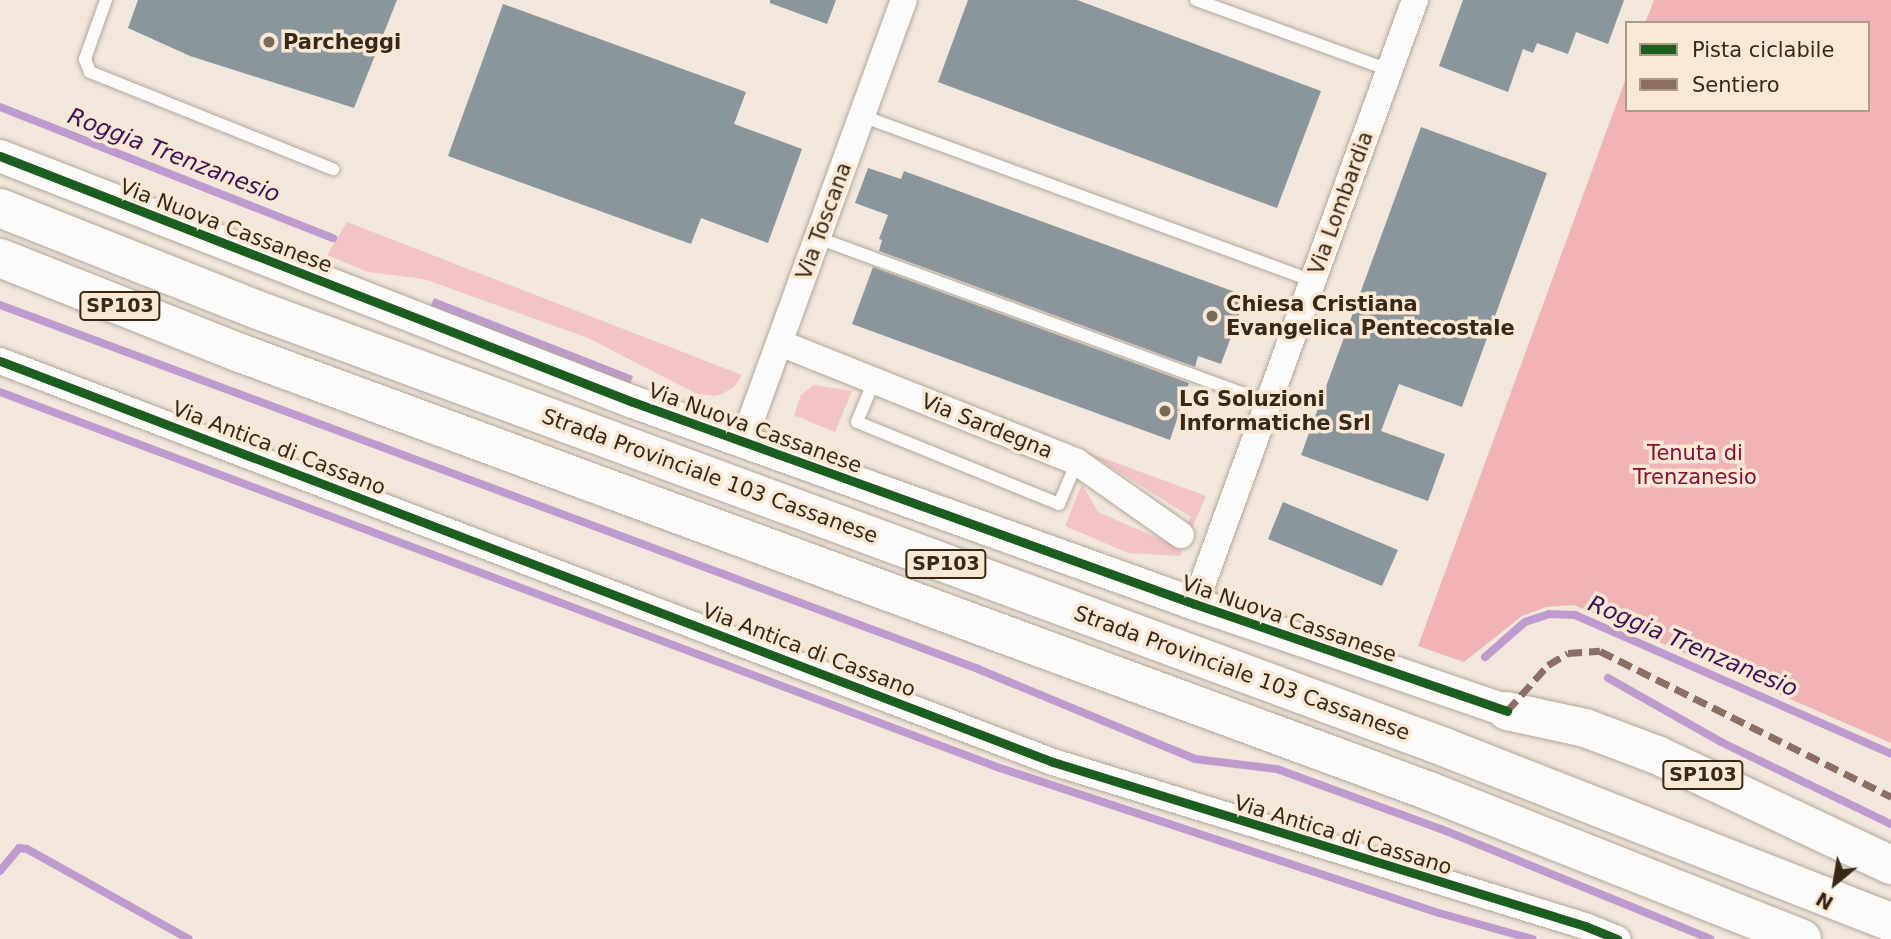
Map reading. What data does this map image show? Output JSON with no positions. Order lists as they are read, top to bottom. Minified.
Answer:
{"streets":{"highway":["SP103","Strada Provinciale 103 Cassanese"],"street":["Via Lombardia","Via Toscana","Via Nuova Cassanese","Via Sardegna","Via Antica di Cassano"]},"crossings":[["Via Lombardia","Via Nuova Cassanese"],["Via Toscana","Via Nuova Cassanese"],["Via Toscana","Via Sardegna"],["Via Nuova Cassanese","SP103"]],"water":["Roggia Trenzanesio"],"parks":["Tenuta di Trenzanesio"],"places":["Parcheggi","Chiesa Cristiana Evangelica Pentecostale","LG Soluzioni Informatiche Srl"],"legend":["Pista ciclabile","Sentiero"],"north":"bottom left"}
